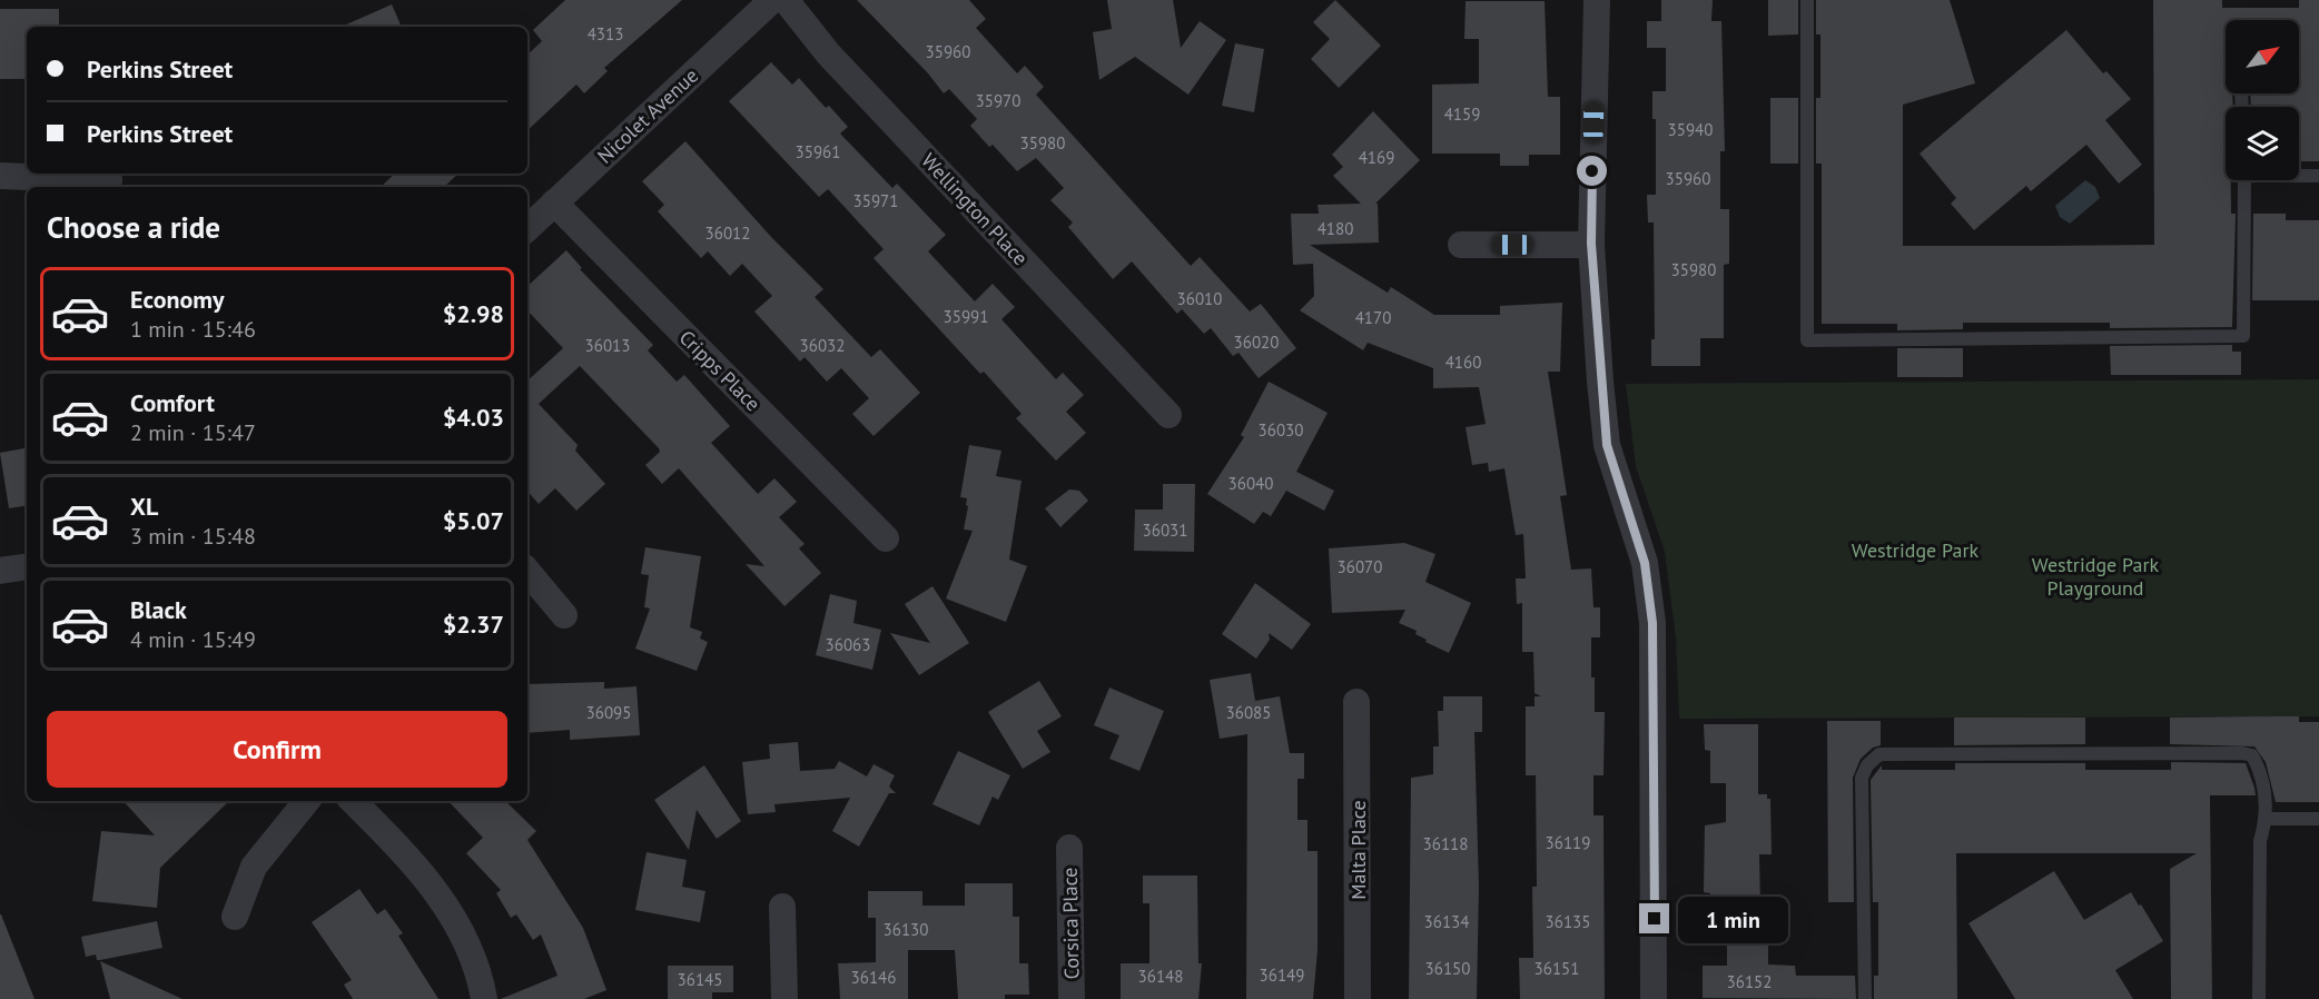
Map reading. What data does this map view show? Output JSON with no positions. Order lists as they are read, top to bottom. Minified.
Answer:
{"streets":{"street":["Nicolet Avenue","Wellington Place","Cripps Place","Malta Place","Corsica Place"]},"crossings":[["Nicolet Avenue","Cripps Place"]],"parks":["Westridge Park","Westridge Park Playground"],"house_numbers":["4313","35960","35970","4159","35940","35980","35961","4169","35960","35971","4180","36012","35980","36010","35991","4170","36020","36013","36032","4160","36030","36040","36031","36070","36063","36095","36085","36119","36118","36134","36135","36130","36150","36151","36149","36148","36146","36145","36152"],"north":"top right","page":{"banner":["Perkins Street","Perkins Street"],"heading":"Choose a ride","list":[{"name":"Economy","note":"1 min · 15:46","value":"$2.98"},{"name":"Comfort","note":"2 min · 15:47","value":"$4.03"},{"name":"XL","note":"3 min · 15:48","value":"$5.07"},{"name":"Black","note":"4 min · 15:49","value":"$2.37"}],"buttons":"Confirm","bubble":"1 min"}}
